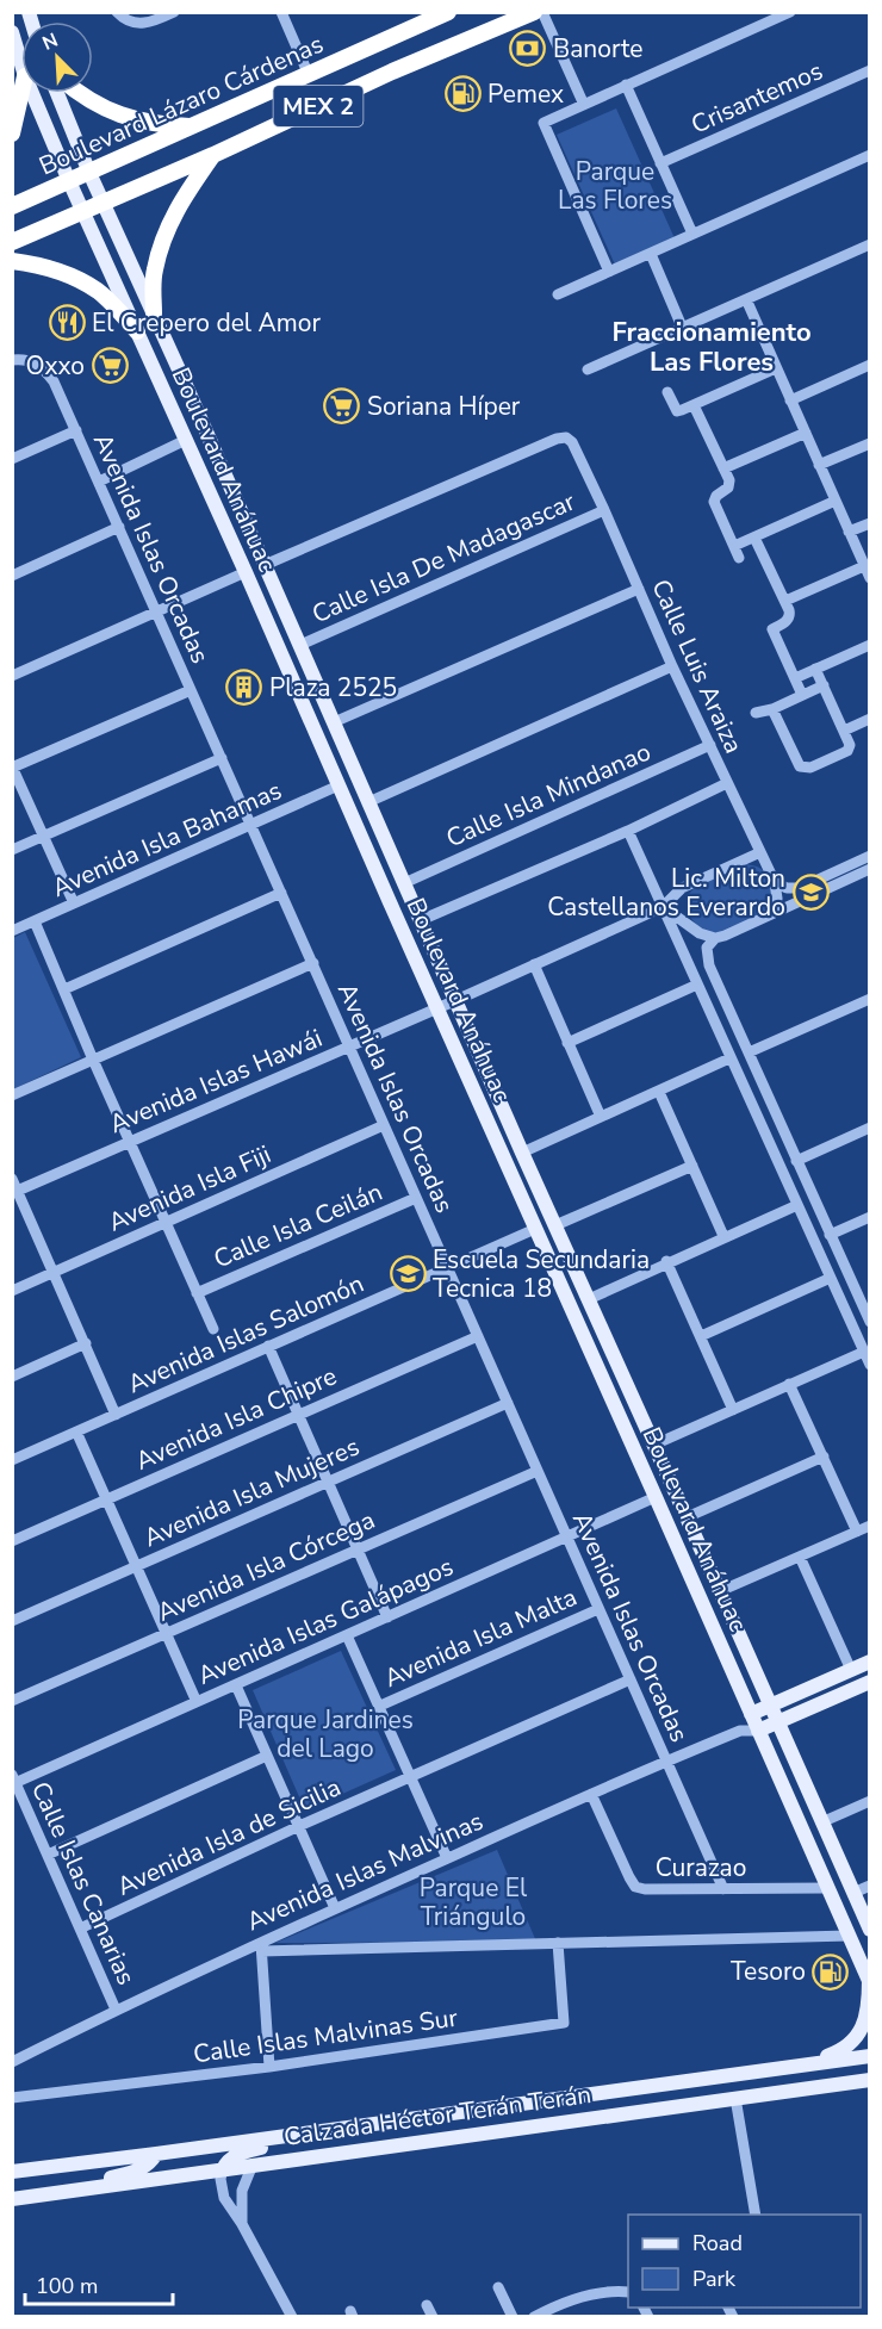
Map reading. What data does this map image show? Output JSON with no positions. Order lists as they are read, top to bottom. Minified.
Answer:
{"streets":{"highway":["Boulevard Lázaro Cárdenas","MEX 2"],"main road":["Boulevard Anáhuac","Calzada Héctor Terán Terán"],"street":["Crisantemos","Avenida Islas Orcadas","Calle Isla De Madagascar","Calle Luis Araiza","Calle Isla Mindanao","Avenida Isla Bahamas","Avenida Islas Hawái","Avenida Isla Fiji","Calle Isla Ceilán","Avenida Islas Salomón","Avenida Isla Chipre","Avenida Isla Mujeres","Avenida Isla Córcega","Avenida Islas Galápagos","Avenida Isla Malta","Avenida Isla de Sicilia","Curazao","Avenida Islas Malvinas","Calle Islas Canarias","Calle Islas Malvinas Sur"]},"crossings":[["Boulevard Lázaro Cárdenas","Boulevard Anáhuac"],["MEX 2","Boulevard Anáhuac"],["Boulevard Anáhuac","Calle Isla De Madagascar"],["Boulevard Anáhuac","Calle Luis Araiza"],["Boulevard Anáhuac","Calle Isla Mindanao"],["Boulevard Anáhuac","Avenida Isla Bahamas"],["Boulevard Anáhuac","Avenida Islas Hawái"],["Boulevard Anáhuac","Avenida Islas Salomón"],["Boulevard Anáhuac","Avenida Islas Galápagos"],["Boulevard Anáhuac","Curazao"],["Boulevard Anáhuac","Avenida Islas Malvinas"],["Avenida Islas Orcadas","Avenida Isla Bahamas"],["Avenida Islas Orcadas","Avenida Islas Hawái"],["Avenida Islas Orcadas","Avenida Isla Fiji"],["Avenida Islas Orcadas","Calle Isla Ceilán"],["Avenida Islas Orcadas","Avenida Islas Salomón"],["Avenida Islas Orcadas","Avenida Isla Chipre"],["Avenida Islas Orcadas","Avenida Isla Mujeres"],["Avenida Islas Orcadas","Avenida Isla Córcega"],["Avenida Islas Orcadas","Avenida Islas Galápagos"],["Avenida Islas Orcadas","Avenida Isla Malta"],["Avenida Islas Orcadas","Avenida Isla de Sicilia"],["Avenida Islas Orcadas","Curazao"],["Avenida Islas Orcadas","Avenida Islas Malvinas"],["Calle Isla De Madagascar","Calle Luis Araiza"],["Calle Luis Araiza","Calle Isla Mindanao"],["Calle Luis Araiza","Avenida Islas Hawái"],["Avenida Islas Galápagos","Calle Islas Canarias"],["Avenida Isla de Sicilia","Calle Islas Canarias"],["Curazao","Avenida Islas Malvinas"],["Avenida Islas Malvinas","Calle Islas Canarias"]],"districts":["Fraccionamiento Las Flores"],"parks":["Parque Las Flores","Parque Jardines del Lago","Parque El Triángulo"],"places":{"bank":["Banorte"],"fuel station":["Pemex","Tesoro"],"restaurant":["El Crepero del Amor"],"supermarket":["Oxxo","Soriana Híper"],"building":["Plaza 2525"],"school or university":["Lic. Milton Castellanos Everardo","Escuela Secundaria Tecnica 18"]},"legend":["Road","Park"],"scale_bar":"100 m","north":"top left"}
